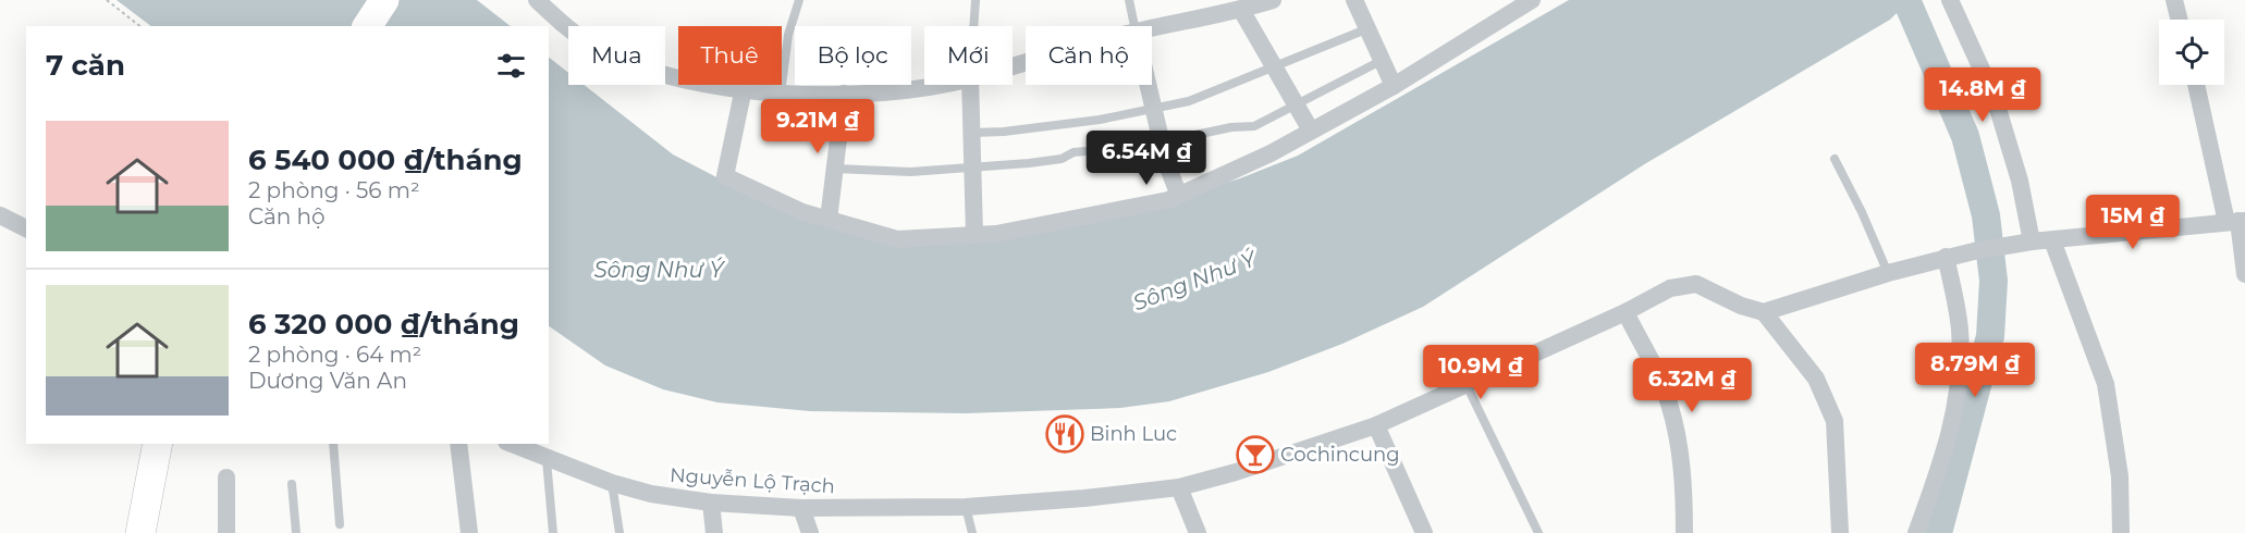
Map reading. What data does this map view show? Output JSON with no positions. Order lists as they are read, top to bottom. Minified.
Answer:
{"streets":{"street":["Nguyễn Lộ Trạch"]},"water":["Sông Như Ý"],"places":{"restaurant":["Binh Luc"],"bar":["Cochincung"]},"page":{"chip":["Mua","Thuê","Bộ lọc","Mới","Căn hộ"],"heading":"7 căn","price":["14.8M ₫","9.21M ₫","6.54M ₫","15M ₫","8.79M ₫","10.9M ₫","6.32M ₫"],"list":[{"name":"6 540 000 ₫/tháng","note":"2 phòng · 56 m² · Căn hộ"},{"name":"6 320 000 ₫/tháng","note":"2 phòng · 64 m² · Dương Văn An"}]}}
